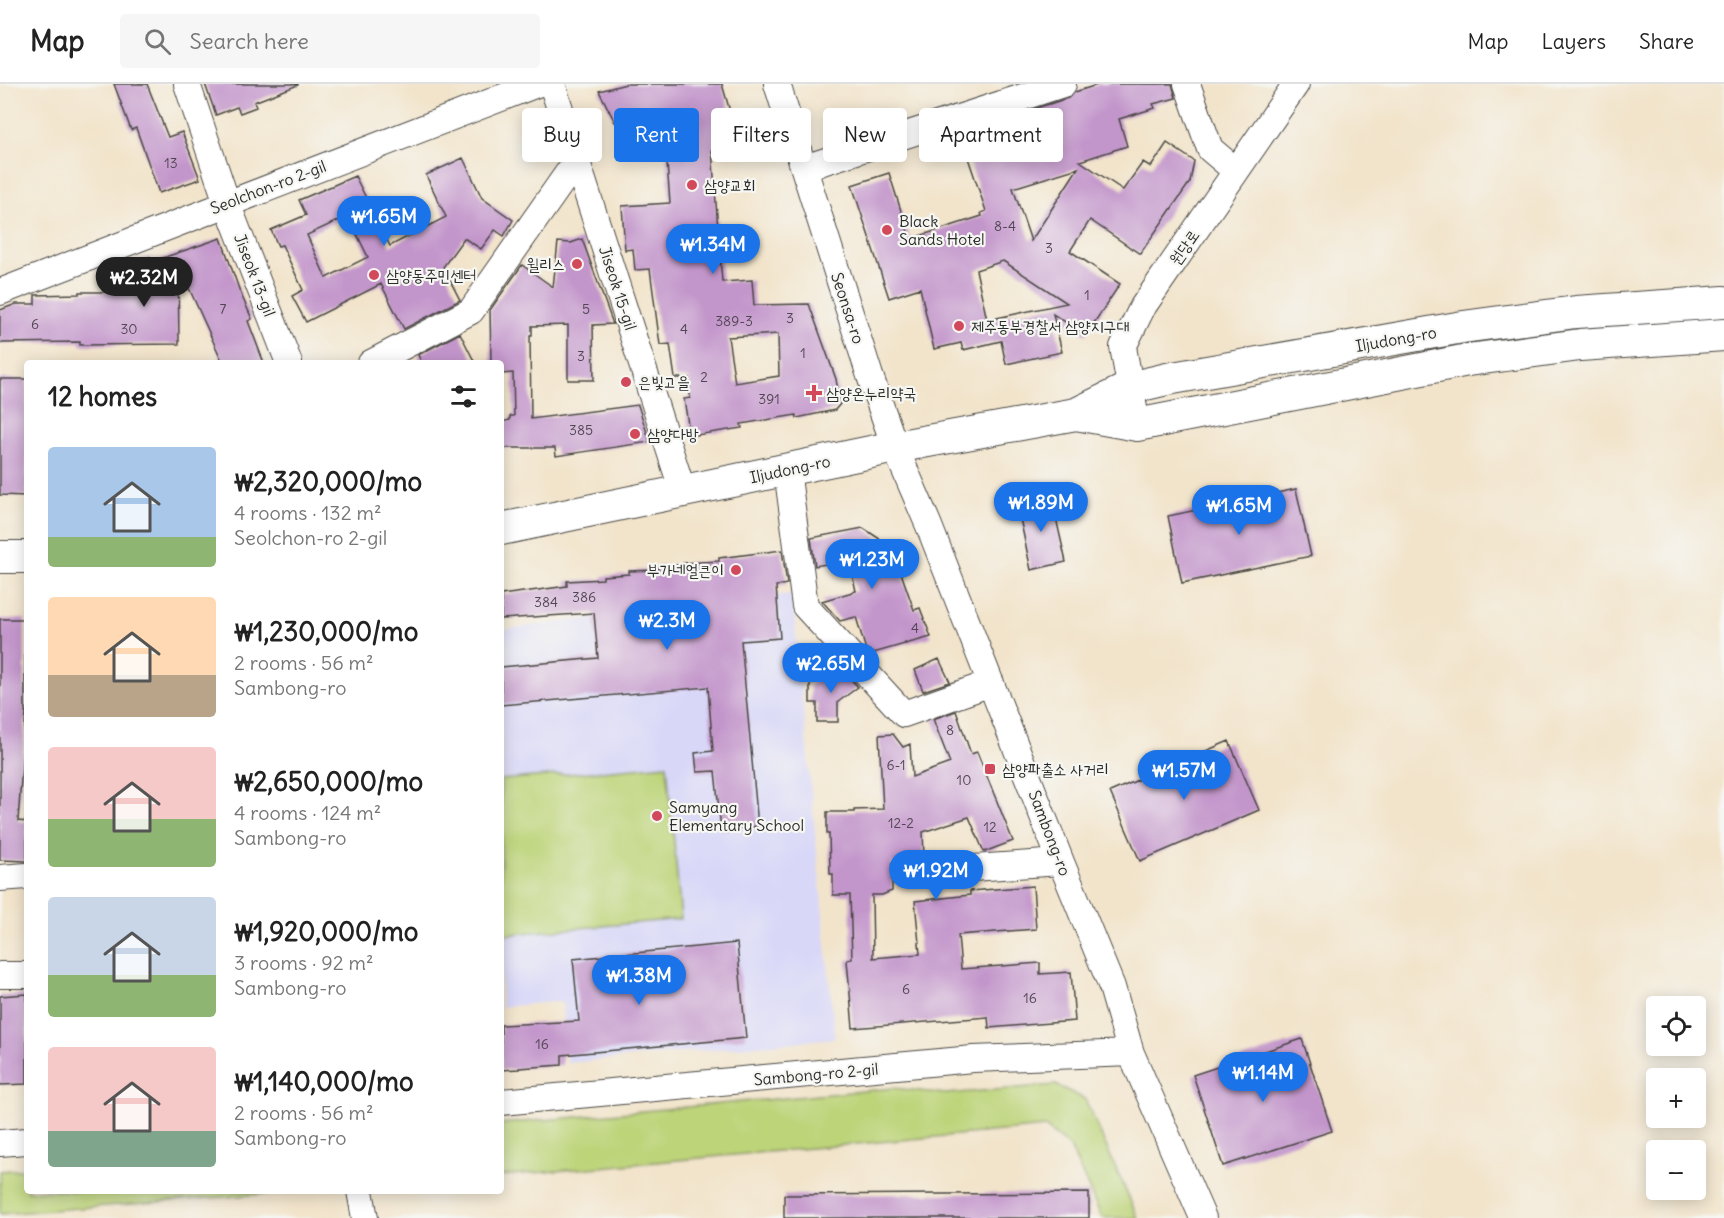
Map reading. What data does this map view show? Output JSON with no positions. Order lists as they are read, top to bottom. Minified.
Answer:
{"streets":{"main road":["Iljudong-ro"],"street":["Seolchon-ro 2-gil","원당로","Jiseok 13-gil","Jiseok 15-gil","Seonsa-ro","Sambong-ro","Sambong-ro 2-gil"]},"crossings":[["Seolchon-ro 2-gil","Jiseok 13-gil"],["원당로","Iljudong-ro"],["Jiseok 15-gil","Iljudong-ro"],["Seonsa-ro","Iljudong-ro"],["Seonsa-ro","Sambong-ro"],["Iljudong-ro","Sambong-ro"],["Sambong-ro","Sambong-ro 2-gil"]],"places":{"other":["삼양교회","Black Sands Hotel","윌리스","삼양동주민센터","제주동부경찰서 삼양지구대","은빛고을","삼양다방","부가네얼큰이","Samyang Elementary School"],"health":["삼양온누리약국"],"transit":["삼양파출소 사거리"]},"house_numbers":["13","8-4","3","1","7","5","3","389-3","6","30","4","1","3","2","391","385","386","384","4","8","6-1","10","12-2","12","6","16","16"],"page":{"header":"Map","search":"Search here","nav":["Map","Layers","Share"],"chip":["Buy","Rent","Filters","New","Apartment"],"price":["₩1.65M","₩1.34M","₩2.32M","₩1.89M","₩1.65M","₩1.23M","₩2.3M","₩2.65M","₩1.57M","₩1.92M","₩1.38M","₩1.14M"],"heading":"12 homes","list":[{"name":"₩2,320,000/mo","note":"4 rooms · 132 m² · Seolchon-ro 2-gil"},{"name":"₩1,230,000/mo","note":"2 rooms · 56 m² · Sambong-ro"},{"name":"₩2,650,000/mo","note":"4 rooms · 124 m² · Sambong-ro"},{"name":"₩1,920,000/mo","note":"3 rooms · 92 m² · Sambong-ro"},{"name":"₩1,140,000/mo","note":"2 rooms · 56 m² · Sambong-ro"}],"map_buttons":["+","−"]}}
